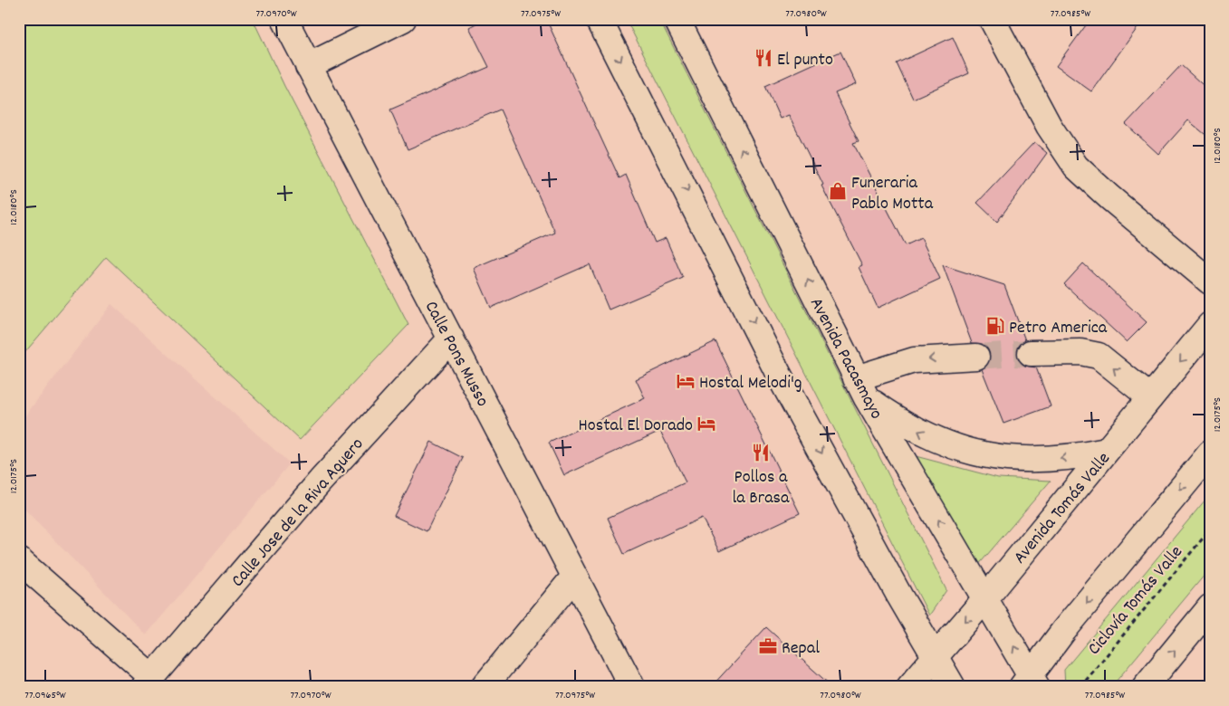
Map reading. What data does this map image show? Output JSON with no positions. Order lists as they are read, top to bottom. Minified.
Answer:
{"streets":{"main road":["Calle Pons Musso","Avenida Pacasmayo","Avenida Tomás Valle","Calle Jose de la Riva Aguero"],"path":["Ciclovía Tomás Valle"]},"crossings":[["Calle Pons Musso","Calle Jose de la Riva Aguero"],["Avenida Pacasmayo","Avenida Tomás Valle"]],"one_way":["Avenida Tomás Valle"],"places":{"restaurant":["El punto","Pollos a la Brasa"],"shop":["Funeraria Pablo Motta"],"fuel station":["Petro America"],"hotel":["Hostal Melodi'g","Hostal El Dorado"],"office":["Repal"]},"coordinates":["77.0970°W","77.0975°W","77.0980°W","77.0985°W","12.0180°S","12.0175°S","77.0965°W"]}
